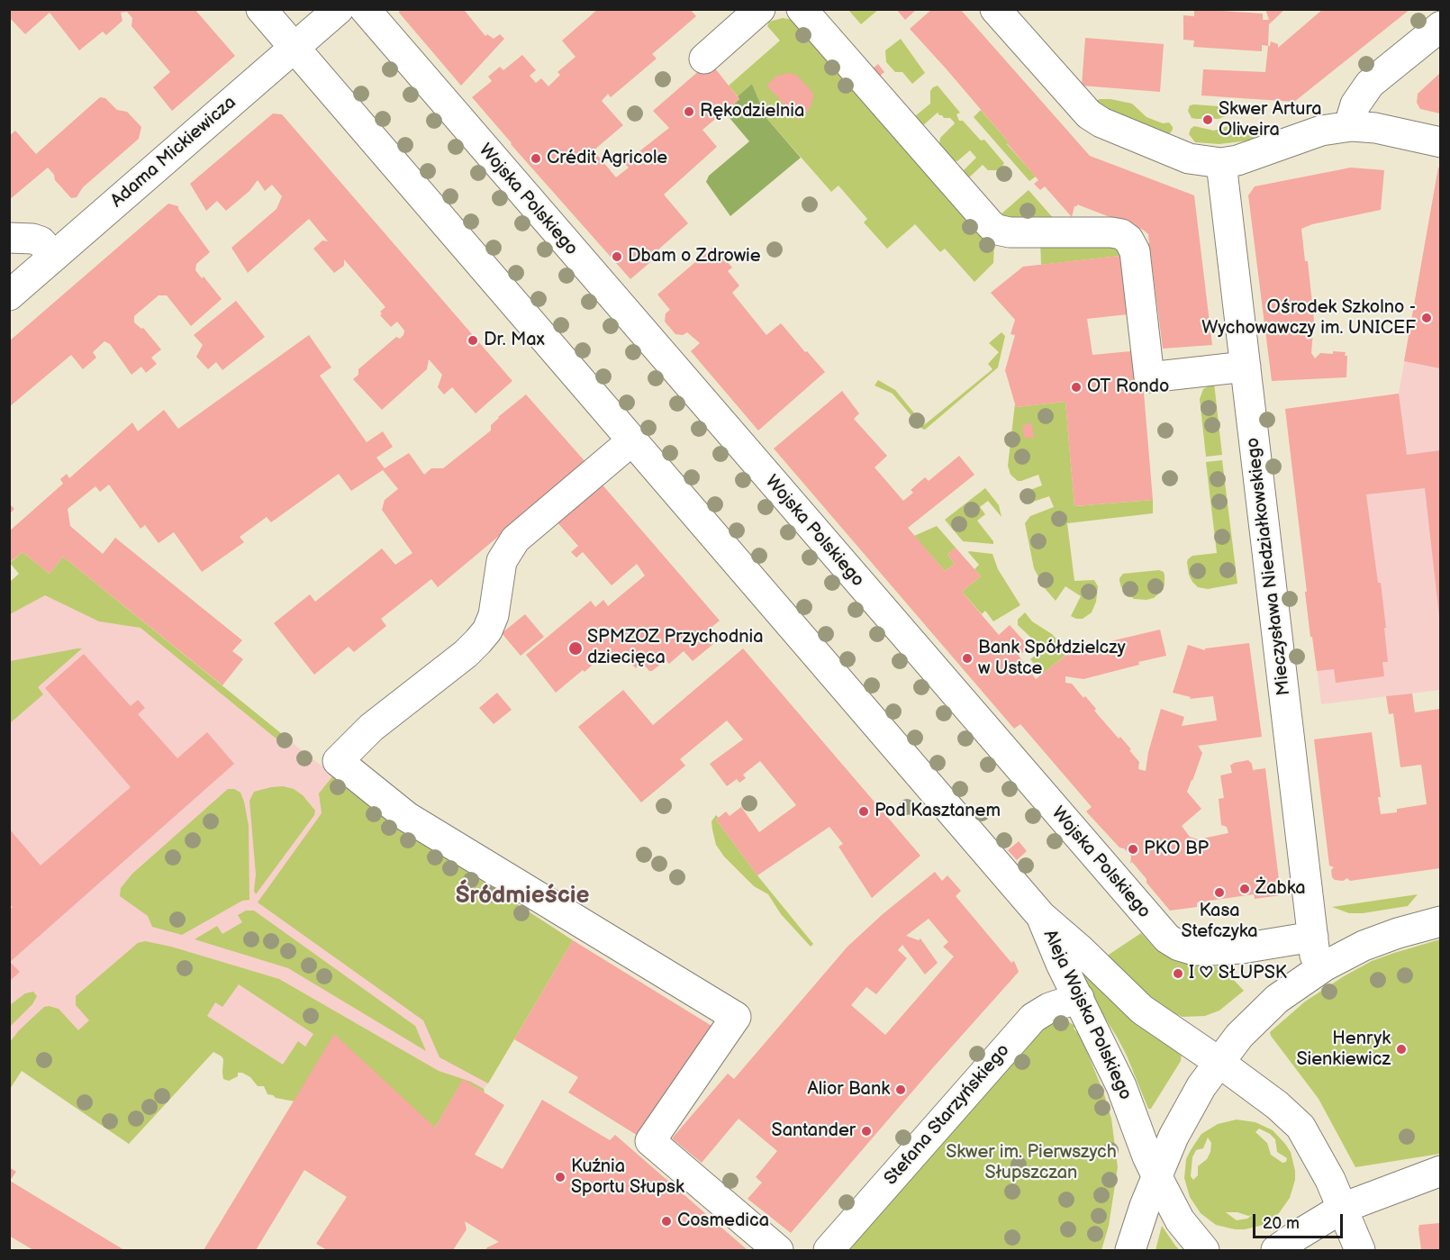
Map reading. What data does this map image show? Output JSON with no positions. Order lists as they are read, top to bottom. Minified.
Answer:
{"streets":{"street":["Adama Mickiewicza","Wojska Polskiego","Mieczysława Niedziałkowskiego","Aleja Wojska Polskiego","Stefana Starzyńskiego"]},"crossings":[["Wojska Polskiego","Mieczysława Niedziałkowskiego"],["Aleja Wojska Polskiego","Stefana Starzyńskiego"]],"districts":["Śródmieście"],"parks":["Skwer im. Pierwszych Słupszczan"],"places":["Rękodzielnia","Skwer Artura Oliveira","Crédit Agricole","Dbam o Zdrowie","Ośrodek Szkolno - Wychowawczy im. UNICEF","Dr. Max","OT Rondo","SPMZOZ Przychodnia dziecięca","Bank Spółdzielczy w Ustce","Pod Kasztanem","PKO BP","Żabka","Kasa Stefczyka","I ♥ SŁUPSK","Henryk Sienkiewicz","Alior Bank","Santander","Kuźnia Sportu Słupsk","Cosmedica"],"scale_bar":"20 m"}
